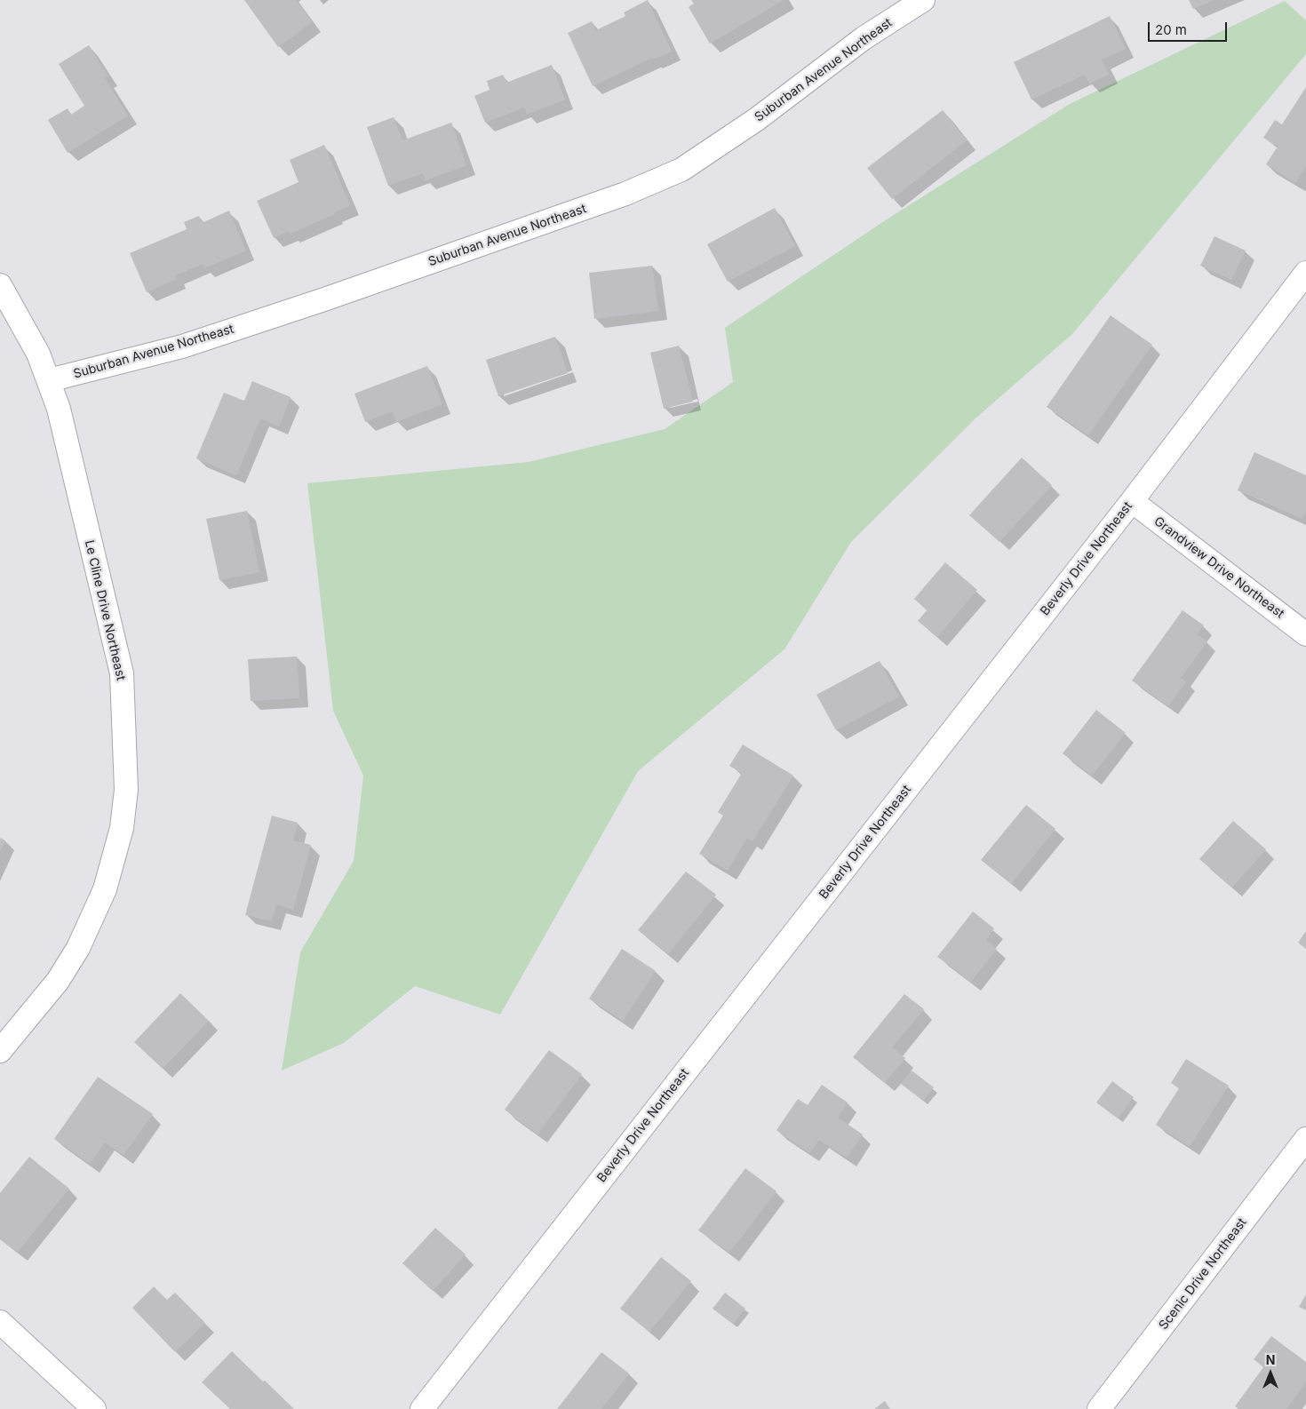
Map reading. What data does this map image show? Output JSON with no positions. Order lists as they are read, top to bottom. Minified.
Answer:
{"streets":{"street":["Suburban Avenue Northeast","Beverly Drive Northeast","Grandview Drive Northeast","Le Cline Drive Northeast","Scenic Drive Northeast"]},"crossings":[["Suburban Avenue Northeast","Le Cline Drive Northeast"],["Beverly Drive Northeast","Grandview Drive Northeast"]],"scale_bar":"20 m","north":"top"}
